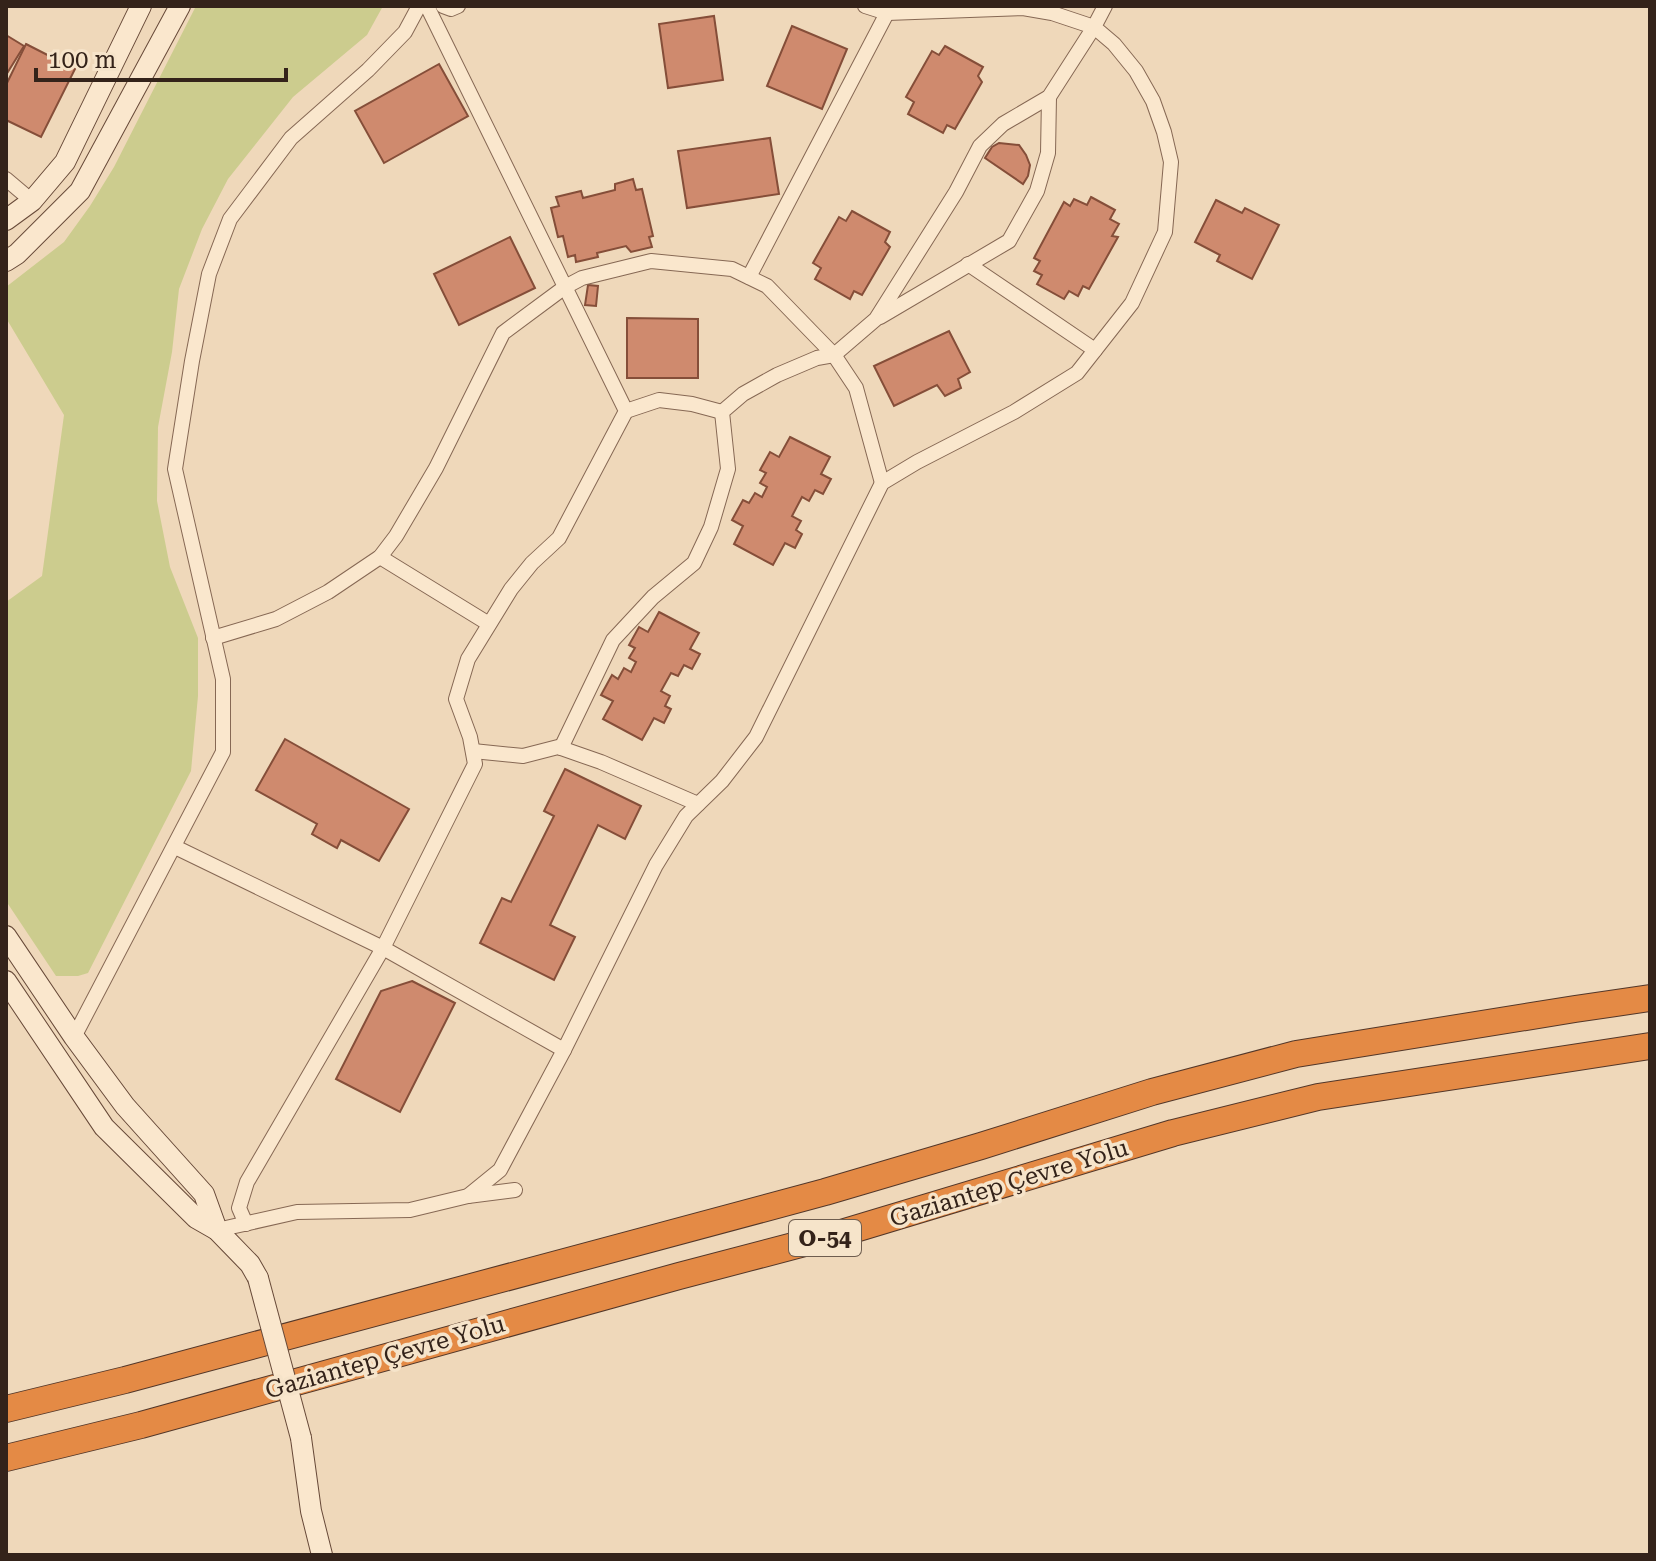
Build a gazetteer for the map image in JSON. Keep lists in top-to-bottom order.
{
  "streets": {
    "highway": ["Gaziantep Çevre Yolu", "O-54"]
  },
  "scale_bar": "100 m"
}
